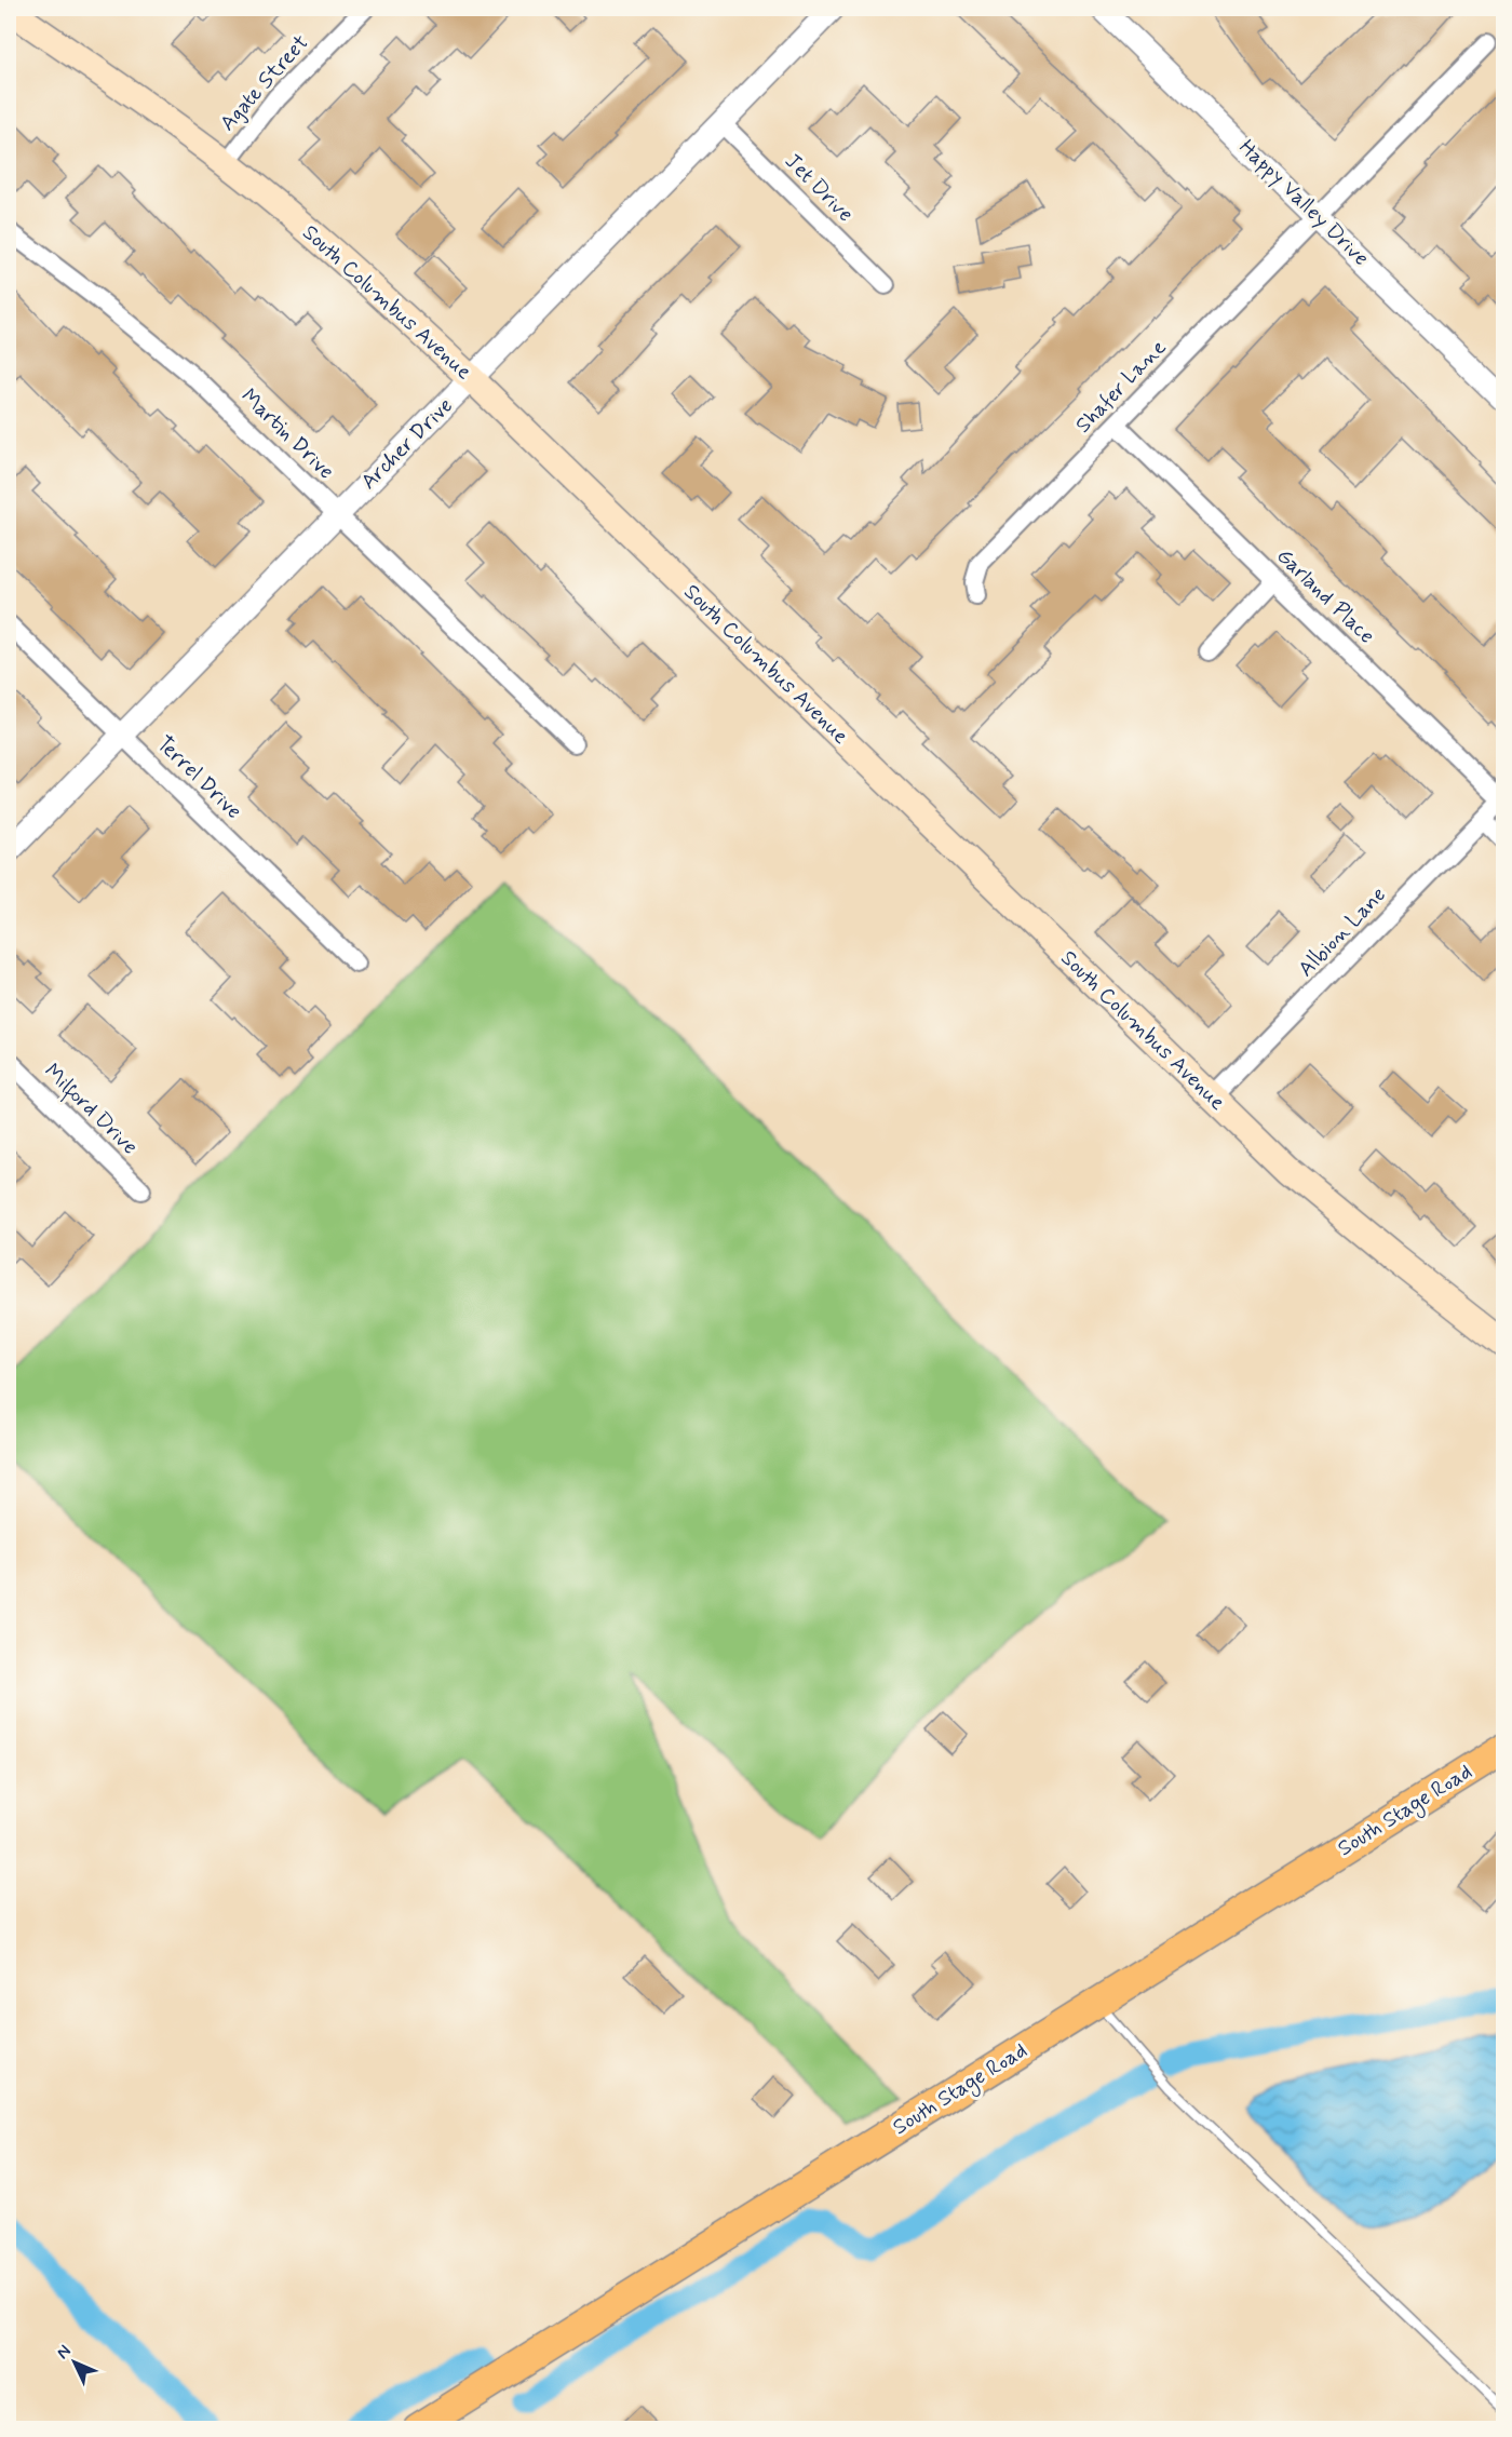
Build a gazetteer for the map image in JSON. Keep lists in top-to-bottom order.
{
  "streets": {
    "main road": ["South Columbus Avenue", "South Stage Road"],
    "street": [
      "Agate Street",
      "Jet Drive",
      "Happy Valley Drive",
      "Shafer Lane",
      "Martin Drive",
      "Archer Drive",
      "Garland Place",
      "Terrel Drive",
      "Albion Lane",
      "Milford Drive"
    ]
  },
  "crossings": [
    ["Agate Street", "South Columbus Avenue"],
    ["Jet Drive", "Archer Drive"],
    ["Happy Valley Drive", "Shafer Lane"],
    ["South Columbus Avenue", "Archer Drive"],
    ["South Columbus Avenue", "Albion Lane"],
    ["Shafer Lane", "Garland Place"],
    ["Martin Drive", "Archer Drive"],
    ["Archer Drive", "Terrel Drive"],
    ["Garland Place", "Albion Lane"]
  ],
  "north": "top left"
}
